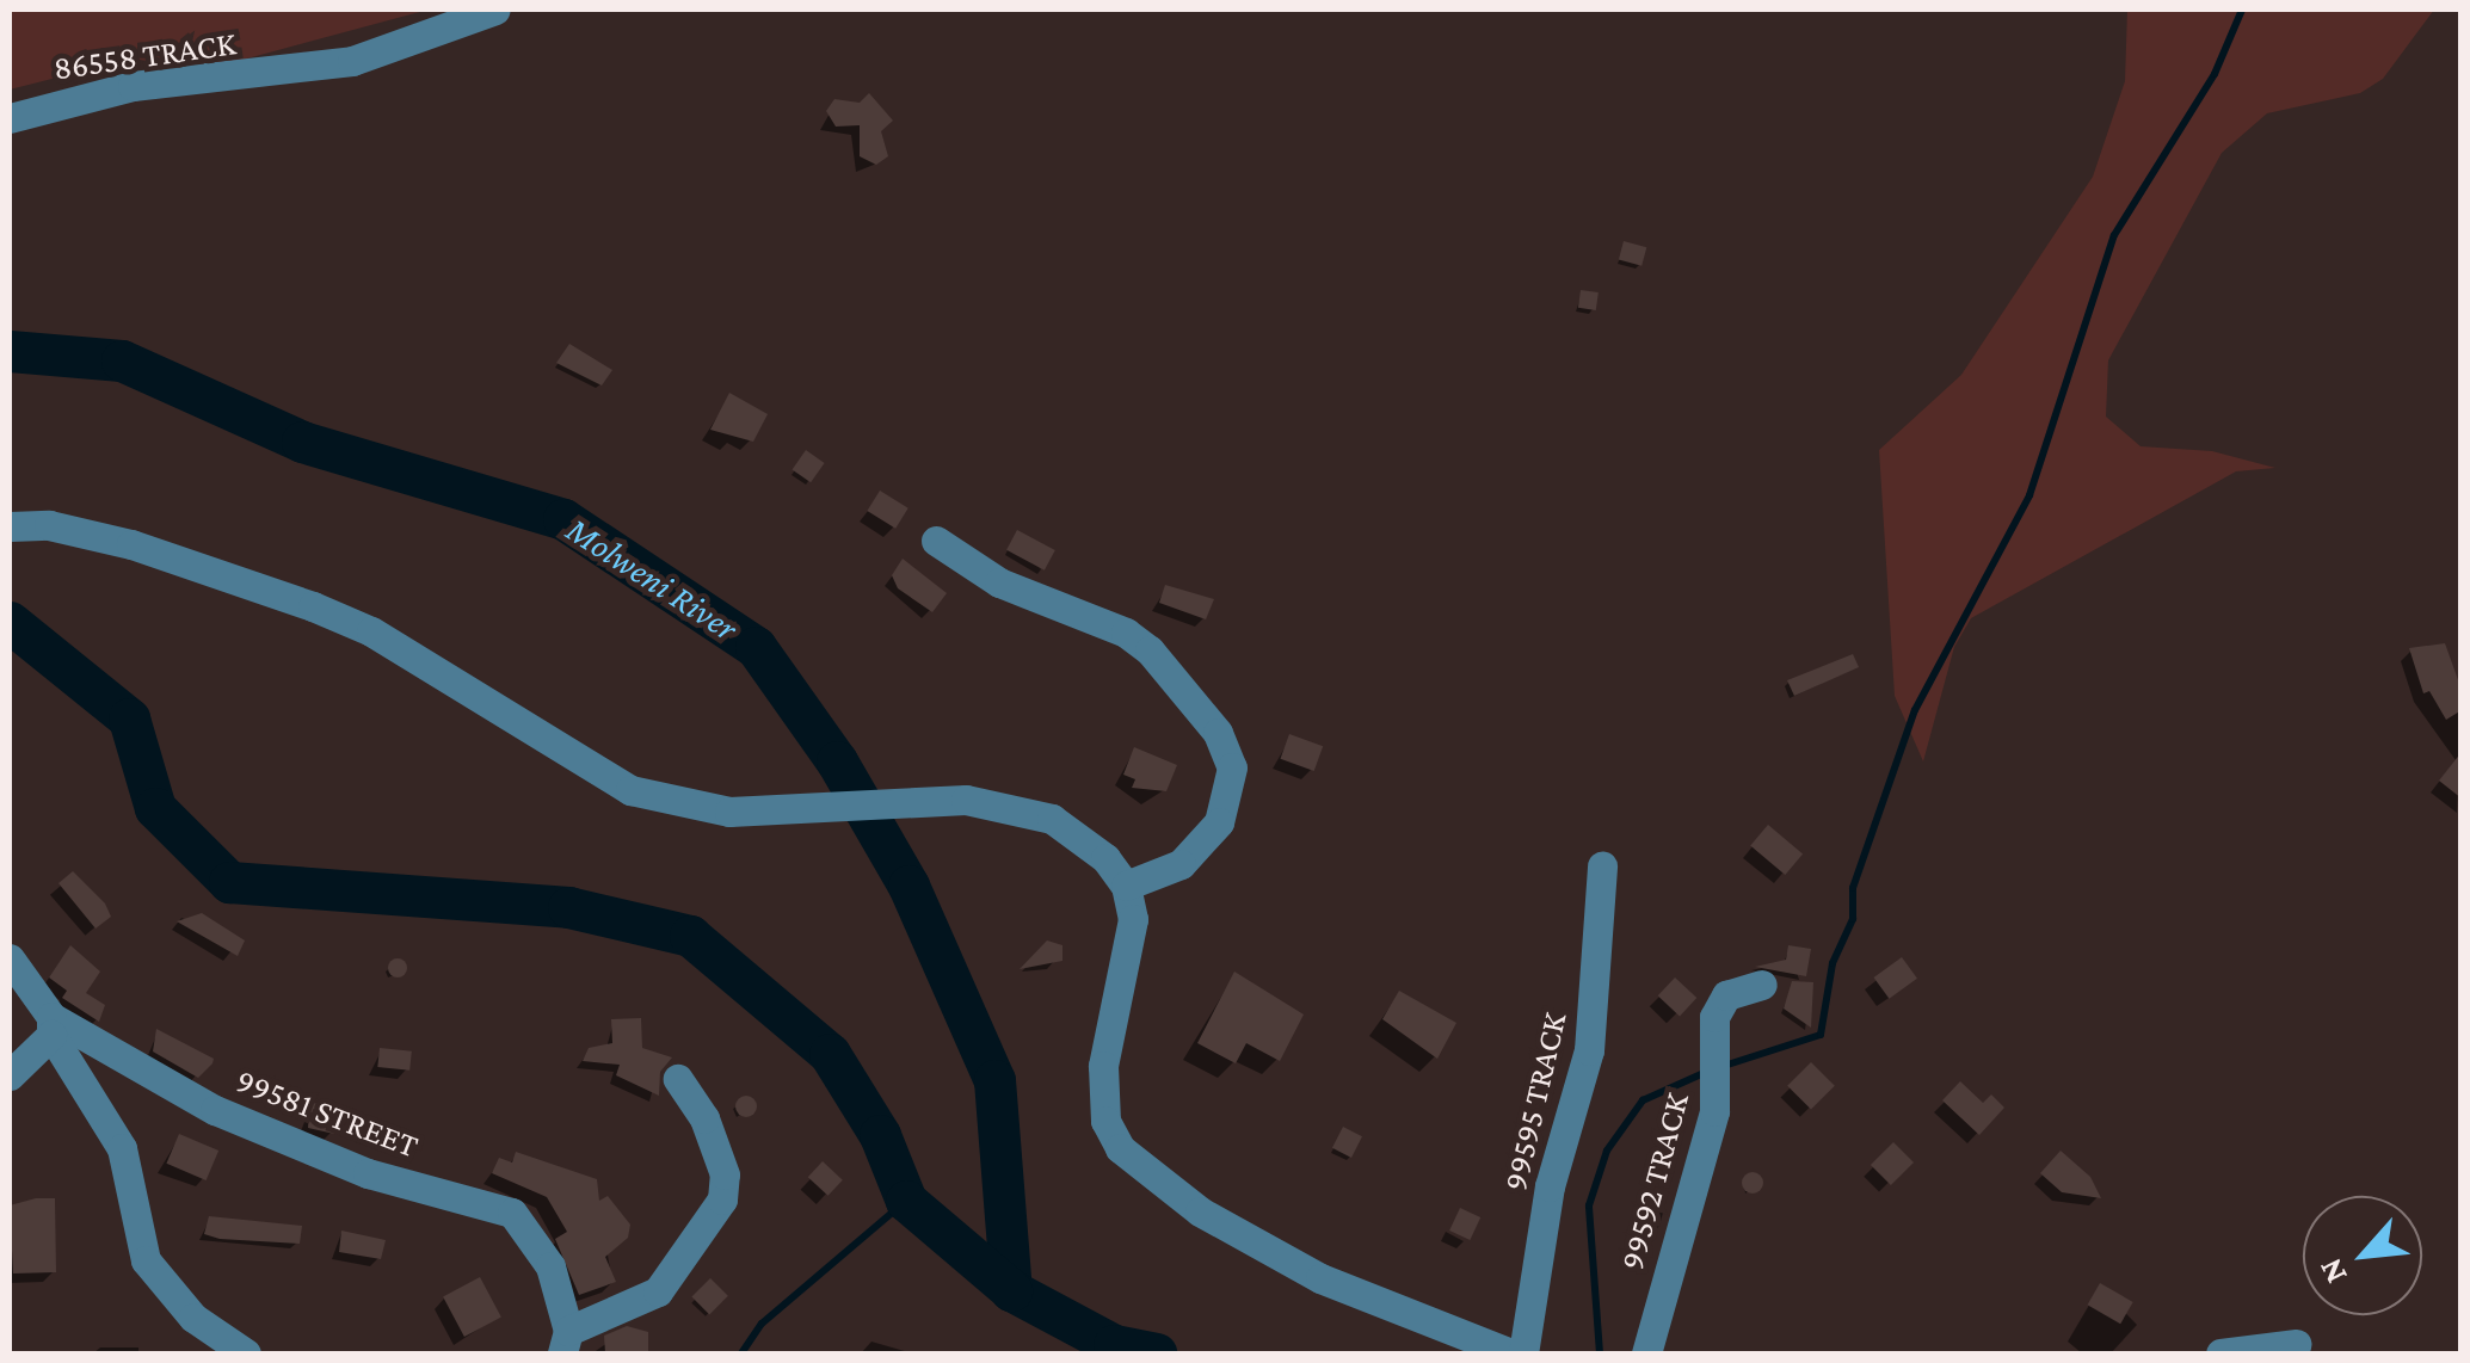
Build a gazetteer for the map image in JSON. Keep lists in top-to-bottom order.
{
  "streets": {
    "street": [
      "86558 TRACK",
      "99595 TRACK",
      "99581 STREET",
      "99592 TRACK"
    ]
  },
  "water": ["Molweni River"],
  "north": "bottom left"
}
